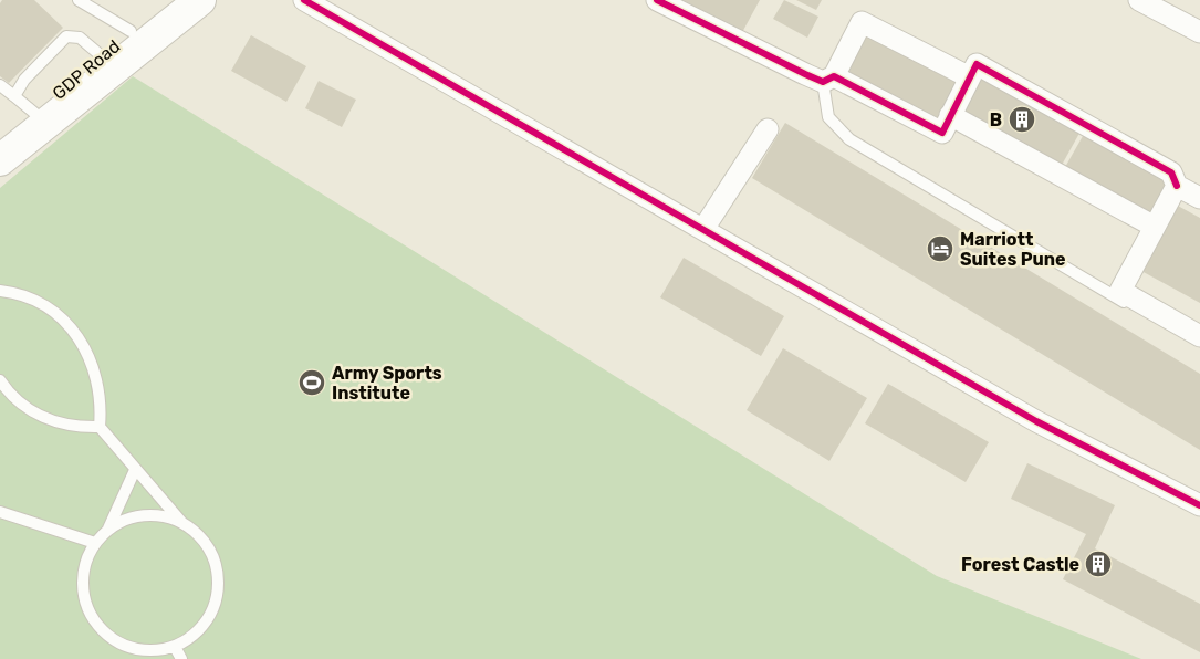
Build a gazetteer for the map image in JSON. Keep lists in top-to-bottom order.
{
  "streets": {
    "main road": ["GDP Road"]
  },
  "places": {
    "building": ["B", "Forest Castle"],
    "hotel": ["Marriott Suites Pune"],
    "sports": ["Army Sports Institute"]
  }
}
